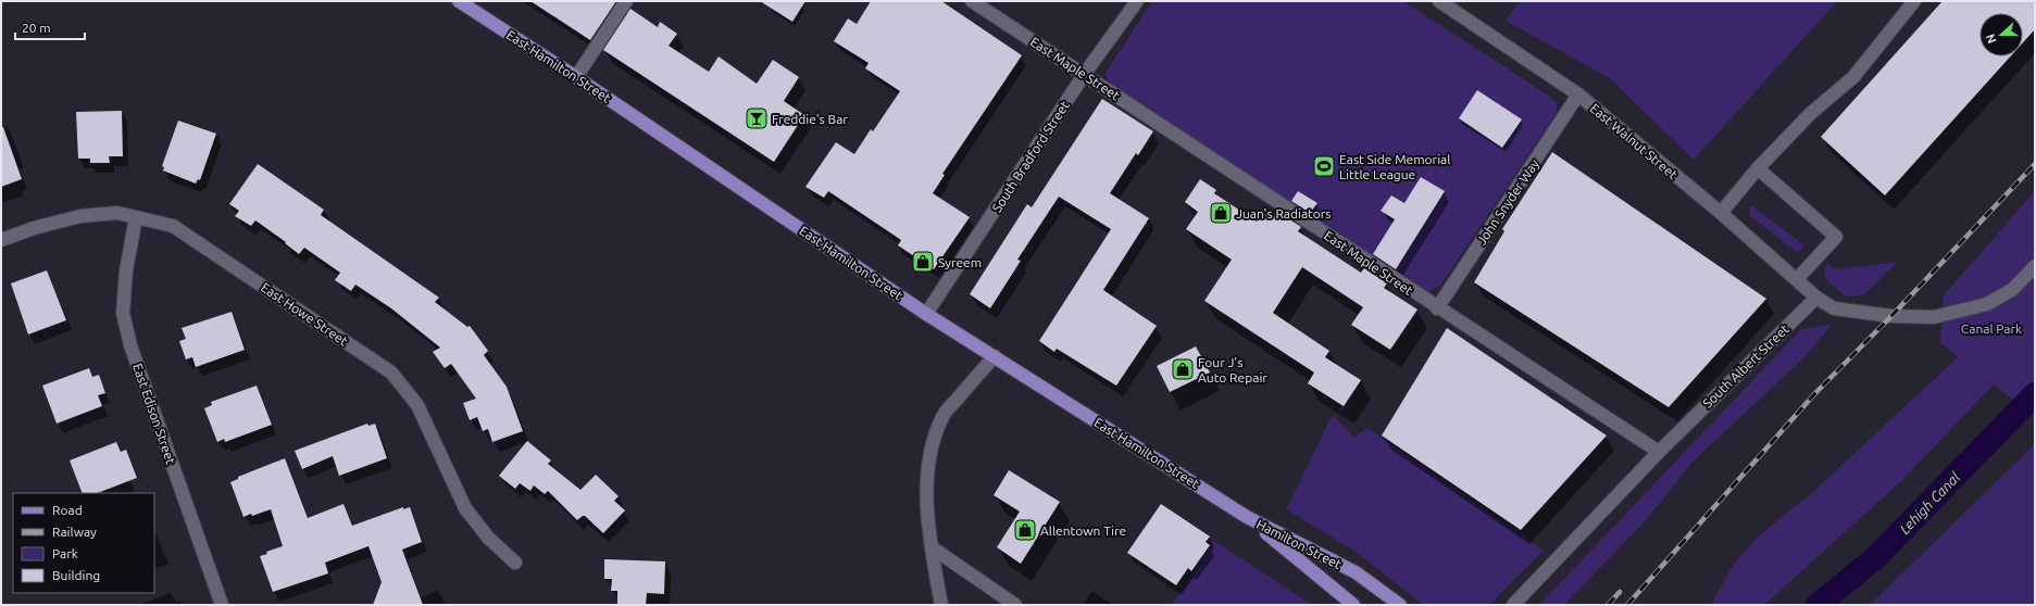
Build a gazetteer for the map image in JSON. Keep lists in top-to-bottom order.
{
  "streets": {
    "main road": ["East Hamilton Street", "Hamilton Street"],
    "street": [
      "East Maple Street",
      "East Walnut Street",
      "South Bradford Street",
      "John Snyder Way",
      "East Howe Street",
      "South Albert Street",
      "East Edison Street"
    ]
  },
  "crossings": [
    ["East Hamilton Street", "South Bradford Street"],
    ["East Hamilton Street", "Hamilton Street"],
    ["East Maple Street", "South Bradford Street"],
    ["East Maple Street", "John Snyder Way"],
    ["East Maple Street", "South Albert Street"],
    ["East Walnut Street", "John Snyder Way"],
    ["East Walnut Street", "South Albert Street"],
    ["East Howe Street", "East Edison Street"]
  ],
  "water": ["Lehigh Canal"],
  "parks": ["Canal Park"],
  "places": {
    "bar": ["Freddie's Bar"],
    "sports": ["East Side Memorial Little League"],
    "shop": [
      "Juan's Radiators",
      "Syreem",
      "Four J's Auto Repair",
      "Allentown Tire"
    ]
  },
  "legend": [
    "Road",
    "Railway",
    "Park",
    "Building"
  ],
  "scale_bar": "20 m",
  "north": "left"
}
